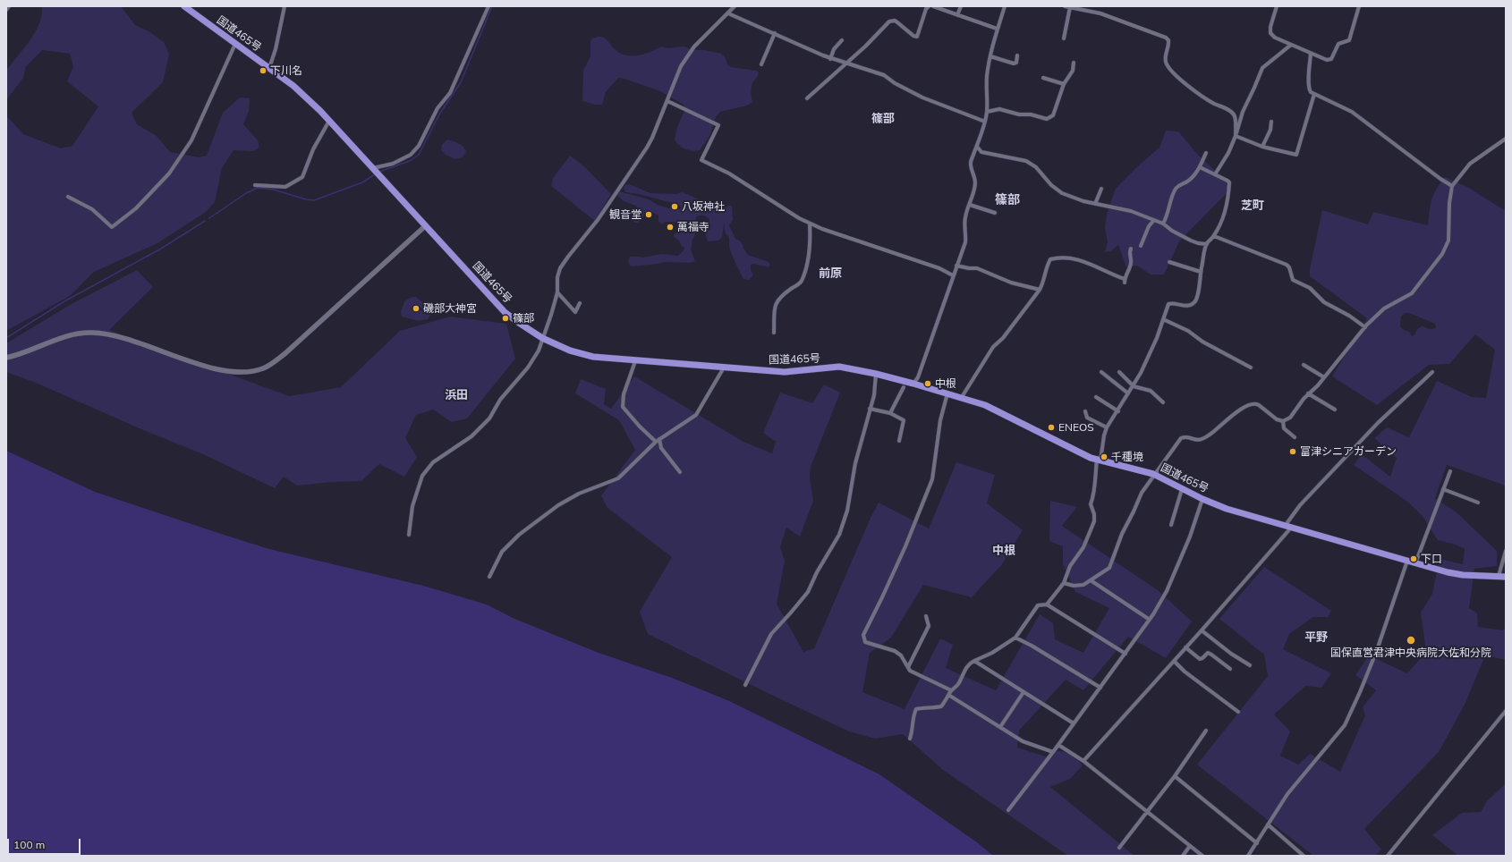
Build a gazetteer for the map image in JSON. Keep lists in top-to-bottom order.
{
  "streets": {
    "highway": ["国道465号"]
  },
  "districts": [
    "篠部",
    "篠部",
    "芝町",
    "前原",
    "浜田",
    "中根",
    "平野"
  ],
  "places": [
    "下川名",
    "八坂神社",
    "観音堂",
    "萬福寺",
    "磯部大神宮",
    "篠部",
    "中根",
    "ENEOS",
    "富津シニアガーデン",
    "千種境",
    "下口",
    "国保直営君津中央病院大佐和分院"
  ],
  "scale_bar": "100 m"
}
